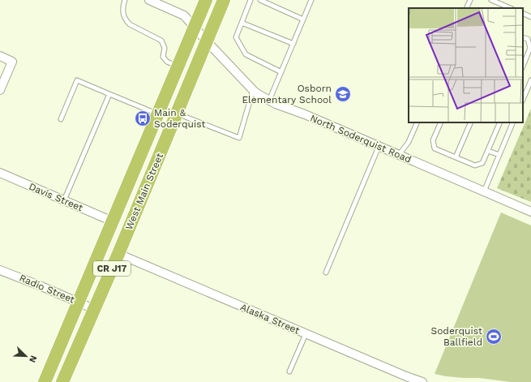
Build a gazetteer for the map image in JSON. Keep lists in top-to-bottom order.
{
  "streets": {
    "main road": ["West Main Street", "CR J17"],
    "street": [
      "North Soderquist Road",
      "Davis Street",
      "Radio Street",
      "Alaska Street"
    ]
  },
  "crossings": [
    ["North Soderquist Road", "West Main Street"],
    ["West Main Street", "Davis Street"],
    ["West Main Street", "Radio Street"],
    ["West Main Street", "Alaska Street"]
  ],
  "places": {
    "school or university": ["Osborn Elementary School"],
    "bus stop": ["Main & Soderquist"],
    "sports": ["Soderquist Ballfield"]
  },
  "north": "bottom right"
}
